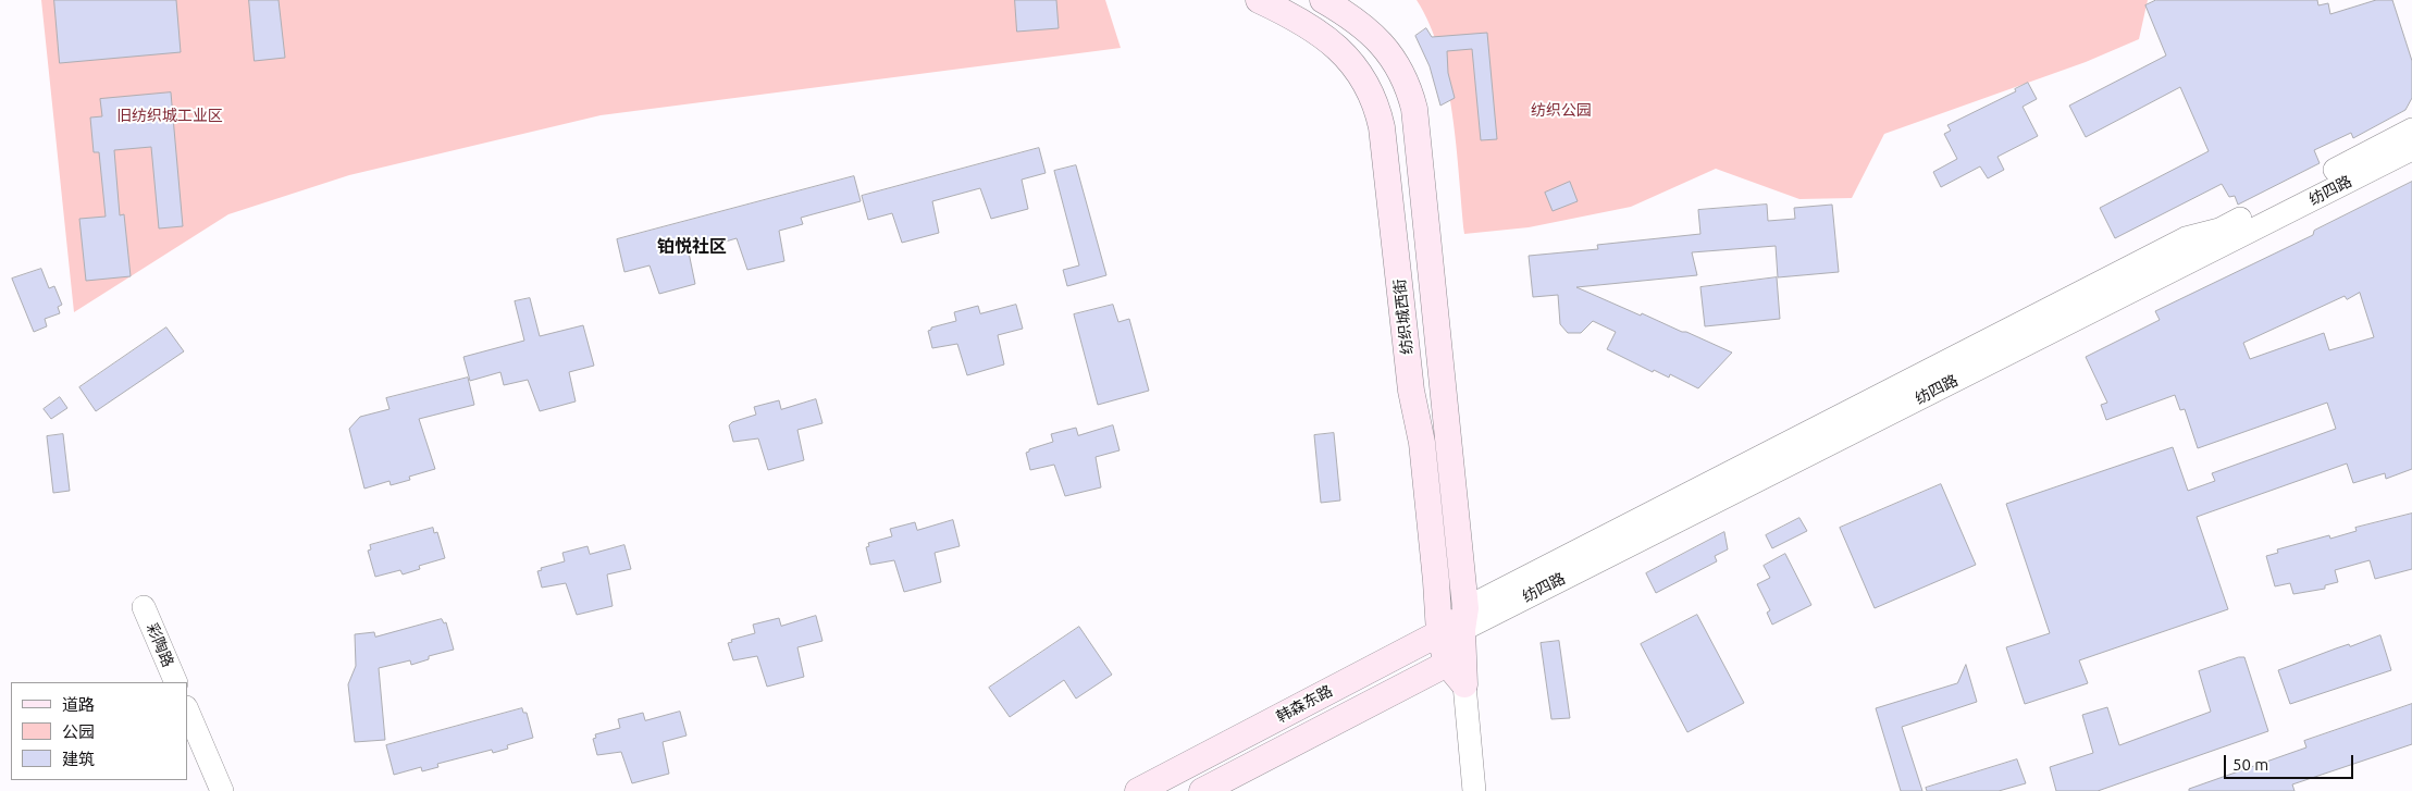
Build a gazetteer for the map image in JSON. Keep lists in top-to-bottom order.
{
  "streets": {
    "main road": ["纺织城西街", "韩森东路"],
    "street": ["纺四路", "彩陶路"]
  },
  "crossings": [
    ["纺四路", "纺织城西街"],
    ["纺四路", "韩森东路"],
    ["纺织城西街", "韩森东路"]
  ],
  "districts": ["铂悦社区"],
  "parks": ["纺织公园", "旧纺织城工业区"],
  "legend": ["道路", "公园", "建筑"],
  "scale_bar": "50 m"
}
